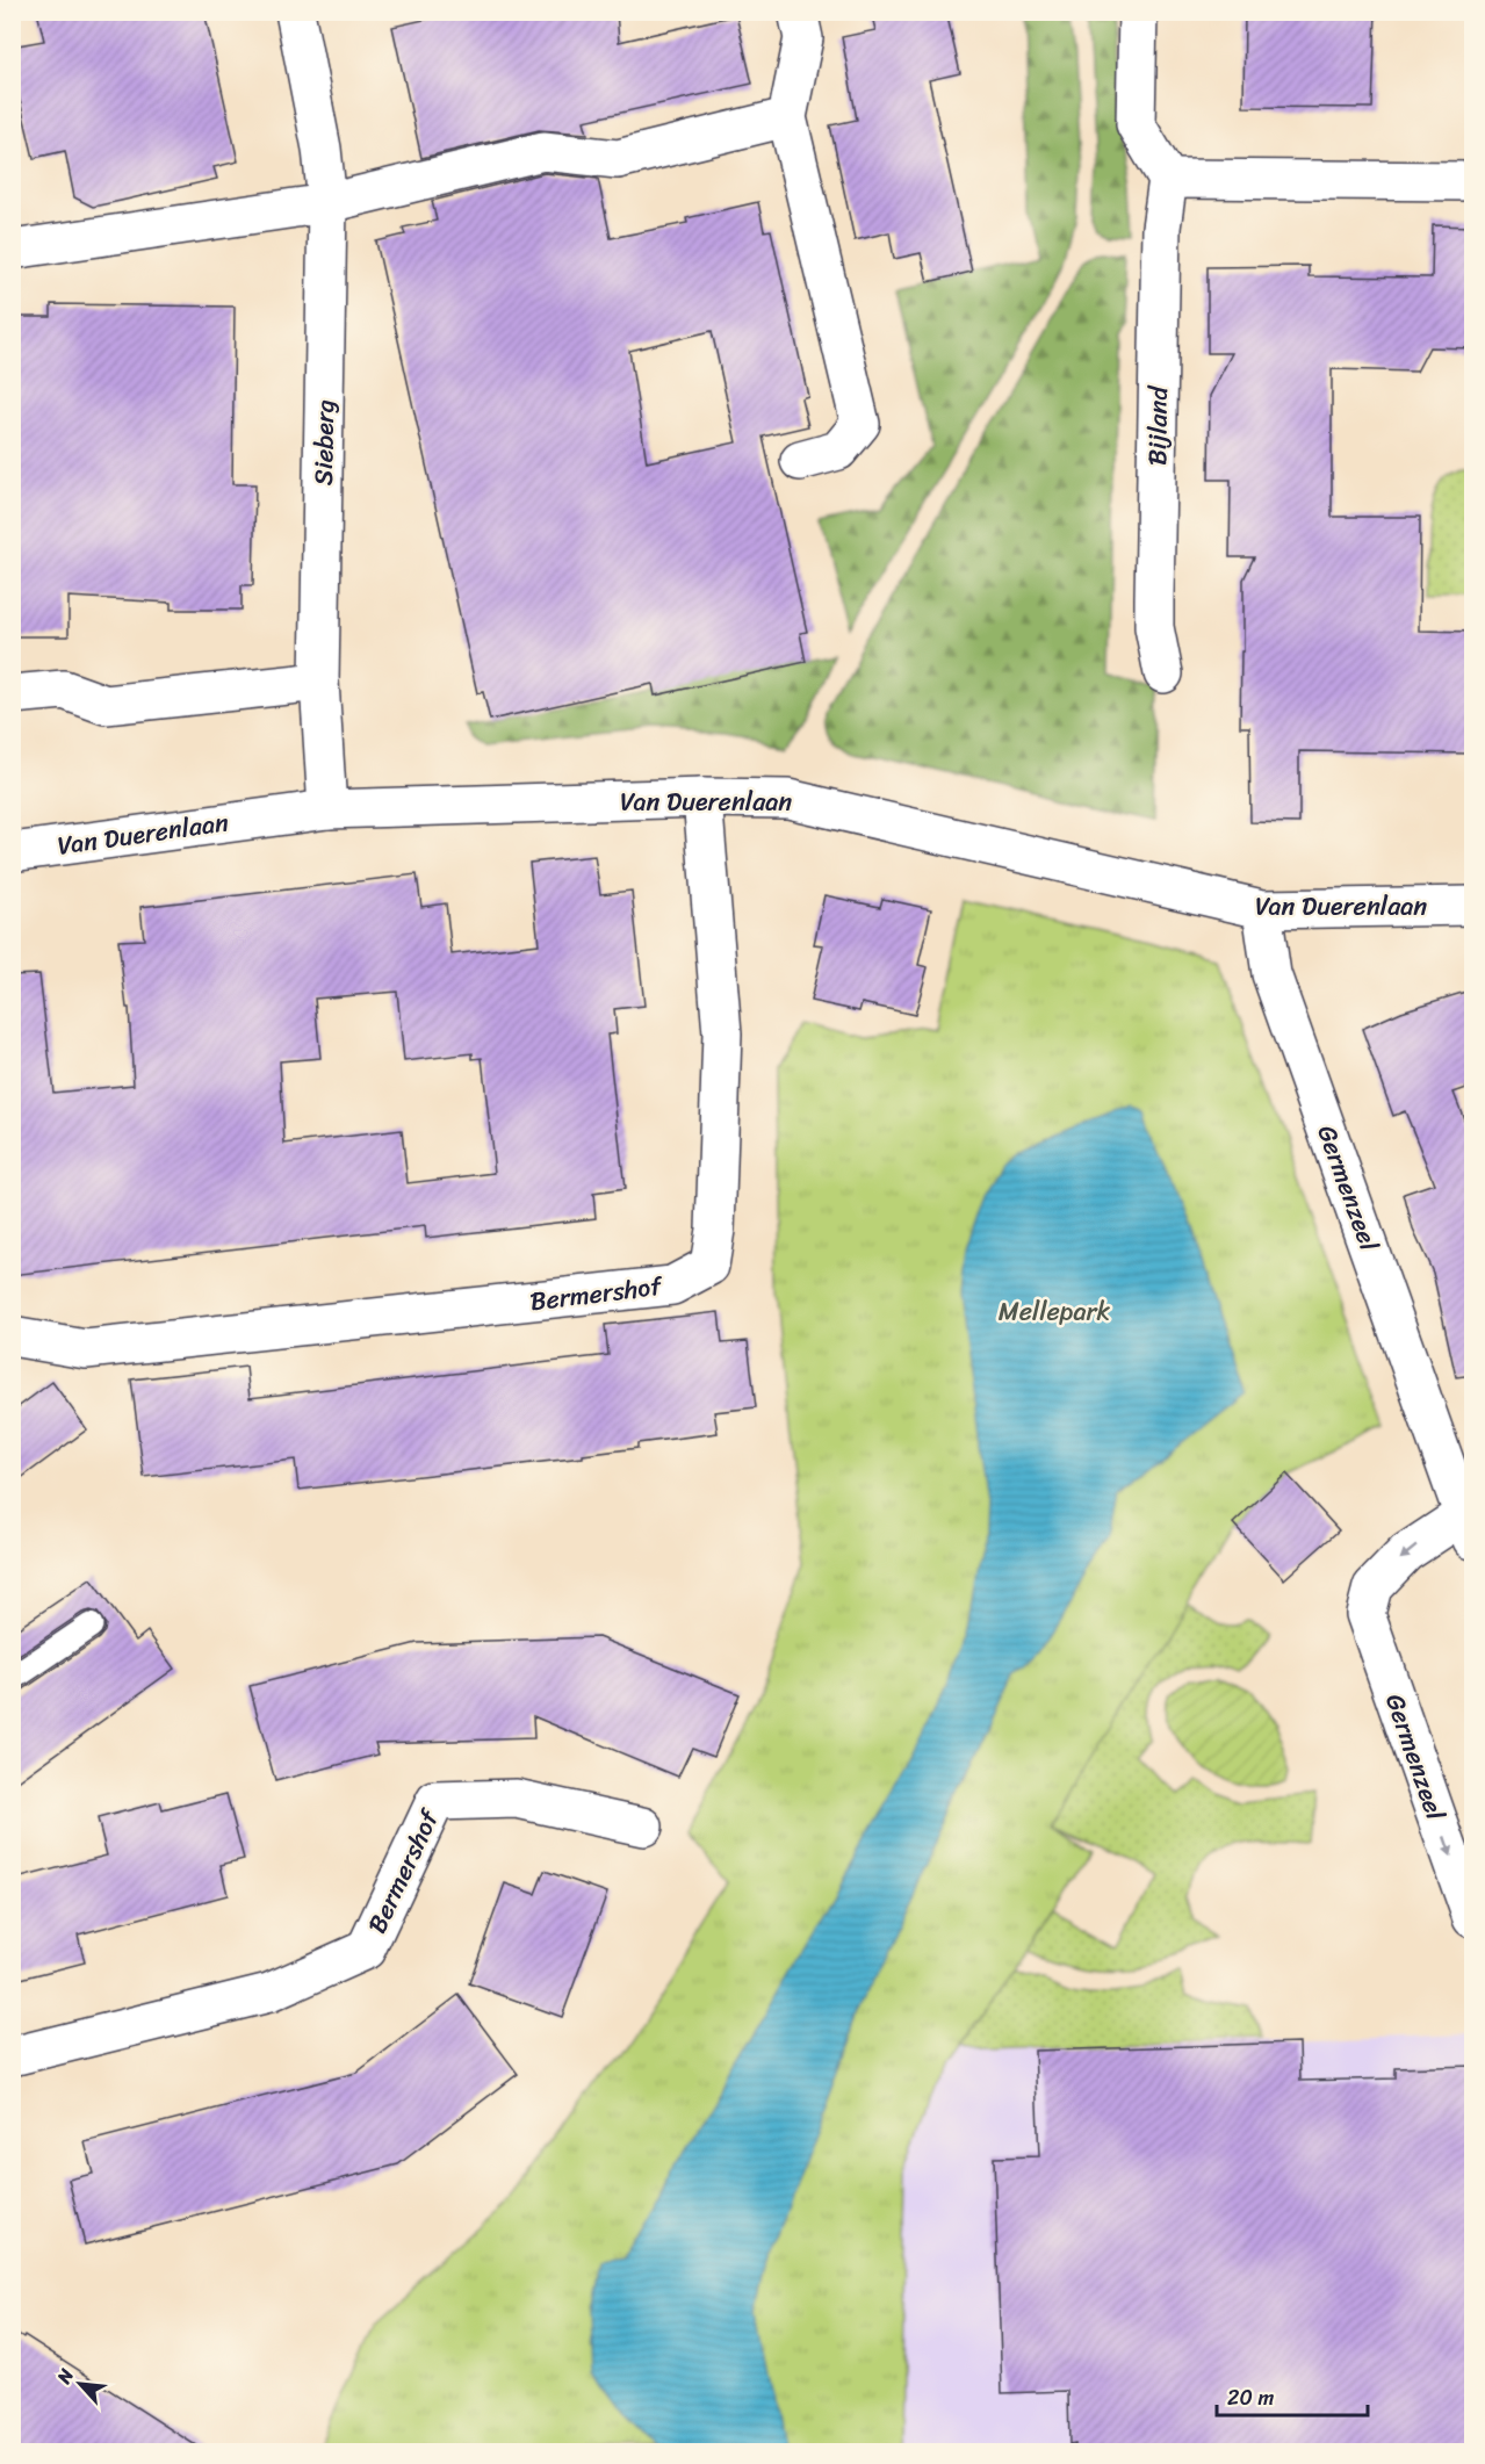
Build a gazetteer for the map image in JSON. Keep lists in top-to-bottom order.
{
  "streets": {
    "street": [
      "Bijland",
      "Sieberg",
      "Van Duerenlaan",
      "Germenzeel",
      "Bermershof"
    ]
  },
  "crossings": [
    ["Sieberg", "Van Duerenlaan"],
    ["Van Duerenlaan", "Germenzeel"],
    ["Van Duerenlaan", "Bermershof"]
  ],
  "parks": ["Mellepark"],
  "scale_bar": "20 m",
  "north": "top left"
}
